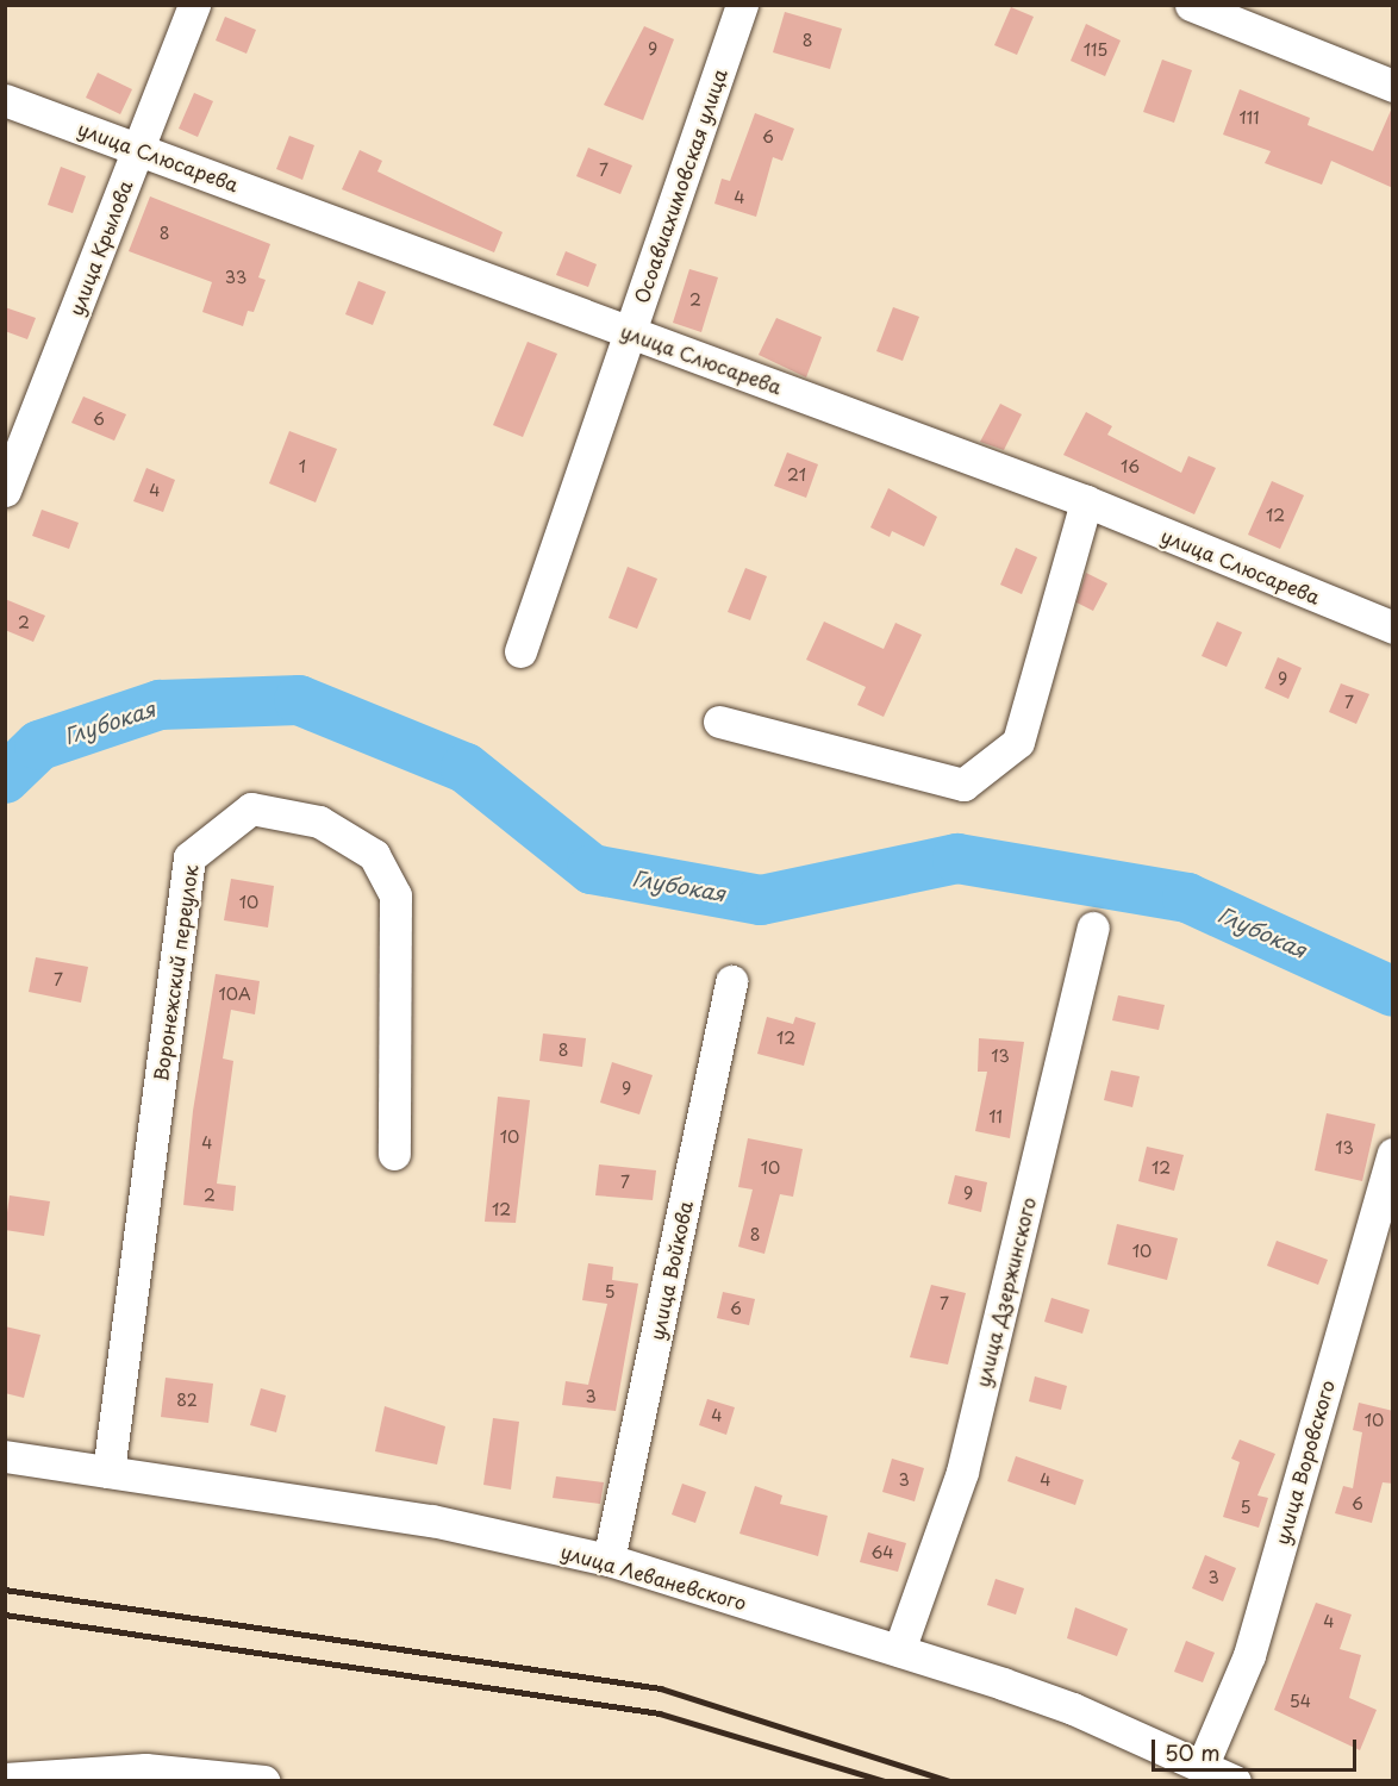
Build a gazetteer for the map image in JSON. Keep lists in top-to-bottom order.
{
  "streets": {
    "street": [
      "улица Слюсарева",
      "Осоавиахимовская улица",
      "улица Крылова",
      "Воронежский переулок",
      "улица Войкова",
      "улица Дзержинского",
      "улица Воровского",
      "улица Леваневского"
    ]
  },
  "crossings": [
    ["улица Слюсарева", "Осоавиахимовская улица"],
    ["улица Слюсарева", "улица Крылова"],
    ["Воронежский переулок", "улица Леваневского"],
    ["улица Войкова", "улица Леваневского"],
    ["улица Дзержинского", "улица Леваневского"],
    ["улица Воровского", "улица Леваневского"]
  ],
  "water": ["Глубокая"],
  "house_numbers": [
    "8",
    "9",
    "115",
    "111",
    "6",
    "7",
    "4",
    "8",
    "33",
    "2",
    "6",
    "1",
    "16",
    "21",
    "4",
    "12",
    "2",
    "9",
    "7",
    "10",
    "7",
    "10А",
    "12",
    "8",
    "13",
    "9",
    "11",
    "10",
    "4",
    "13",
    "10",
    "12",
    "7",
    "9",
    "2",
    "12",
    "8",
    "10",
    "5",
    "7",
    "6",
    "3",
    "82",
    "4",
    "10",
    "3",
    "4",
    "6",
    "5",
    "64",
    "3",
    "4",
    "54"
  ],
  "scale_bar": "50 m"
}
